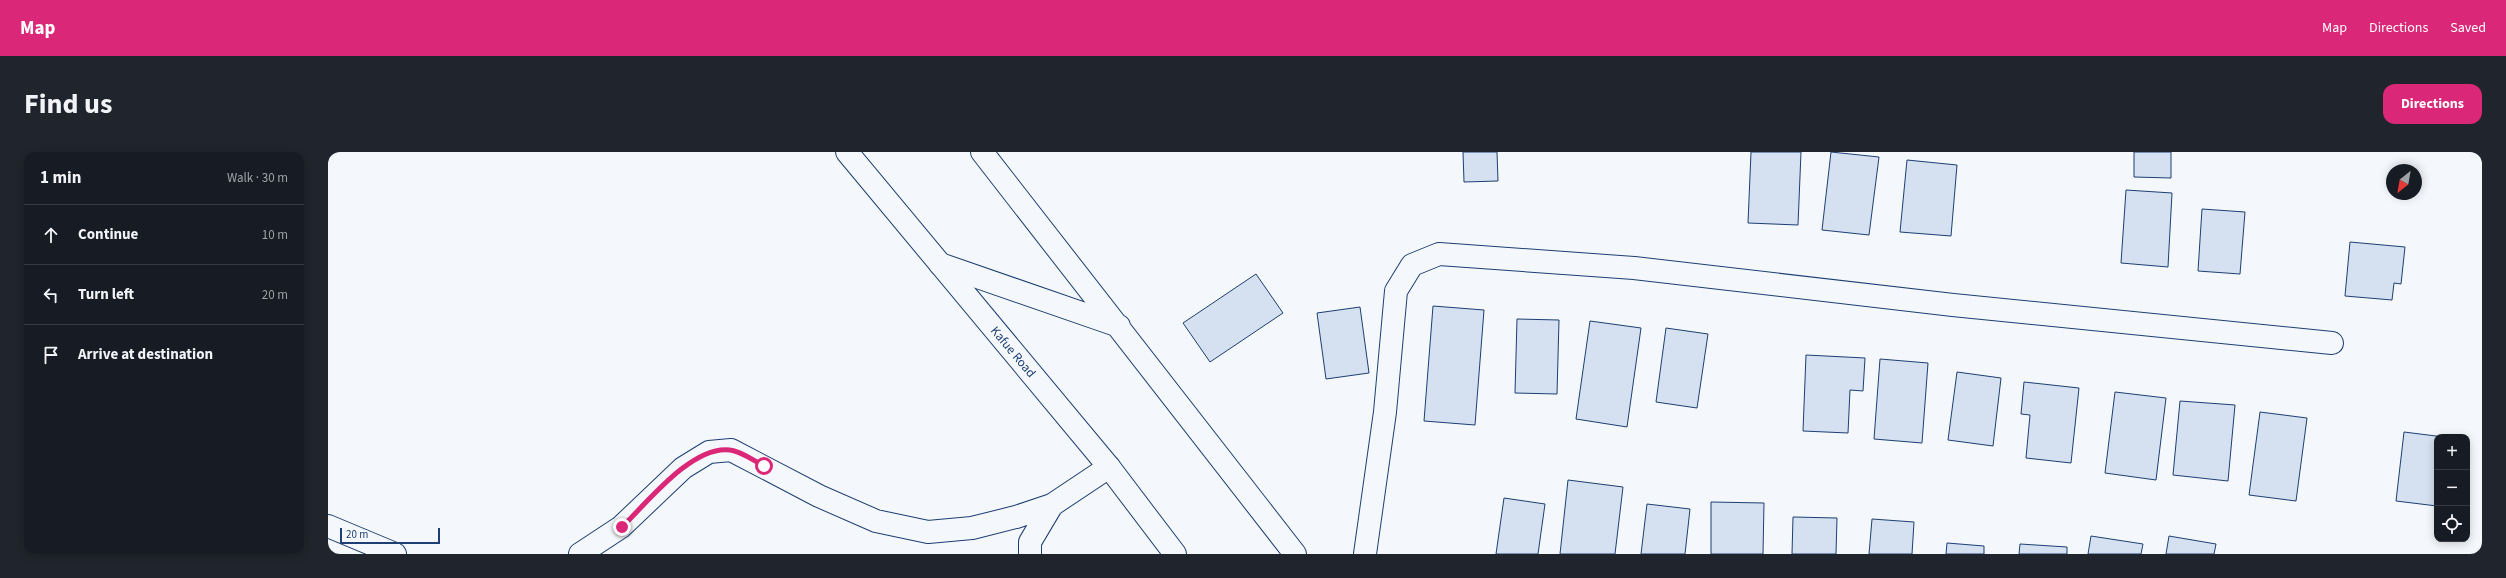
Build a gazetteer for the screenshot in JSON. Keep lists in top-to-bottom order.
{
  "streets": {
    "main road": ["Kafue Road"]
  },
  "scale_bar": "20 m",
  "north": "bottom left",
  "page": {
    "header": "Map",
    "nav": ["Map", "Directions", "Saved"],
    "title": "Find us",
    "buttons": "Directions",
    "heading": ["1 min", "Walk · 30 m"],
    "list": [
      ["Continue", "10 m"],
      ["Turn left", "20 m"],
      "Arrive at destination"
    ],
    "map_buttons": ["+", "−"],
    "scale": "20 m"
  }
}
